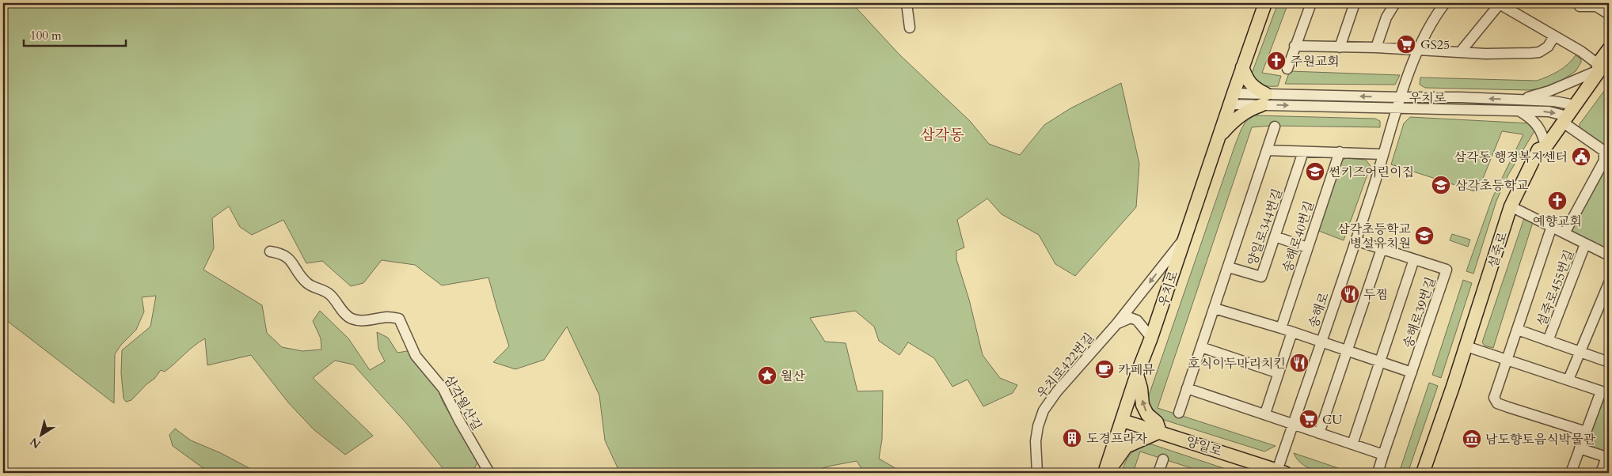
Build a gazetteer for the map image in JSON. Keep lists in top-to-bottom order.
{
  "streets": {
    "main road": ["우치로", "설죽로", "양일로"],
    "street": [
      "양일로344번길",
      "송해로40번길",
      "설죽로455번길",
      "송해로",
      "송해로39번길",
      "우치로422번길",
      "삼각월산길"
    ]
  },
  "crossings": [
    ["우치로", "설죽로"],
    ["우치로", "설죽로455번길"],
    ["우치로", "송해로"],
    ["우치로", "우치로422번길"],
    ["우치로", "양일로"],
    ["설죽로", "설죽로455번길"],
    ["송해로", "송해로39번길"],
    ["송해로", "양일로"]
  ],
  "one_way": ["우치로422번길"],
  "districts": ["삼각동"],
  "places": {
    "supermarket": ["GS25", "CU"],
    "church": ["주원교회", "예향교회"],
    "public building": ["삼각동 행정복지센터"],
    "school or university": ["썬키즈어린이집", "삼각초등학교", "삼각초등학교 병설유치원"],
    "restaurant": ["두찜", "호식이두마리치킨"],
    "cafe": ["카페뮤"],
    "place": ["월산"],
    "building": ["도경프라자"],
    "museum": ["남도향토음식박물관"]
  },
  "scale_bar": "100 m",
  "north": "bottom left"
}
